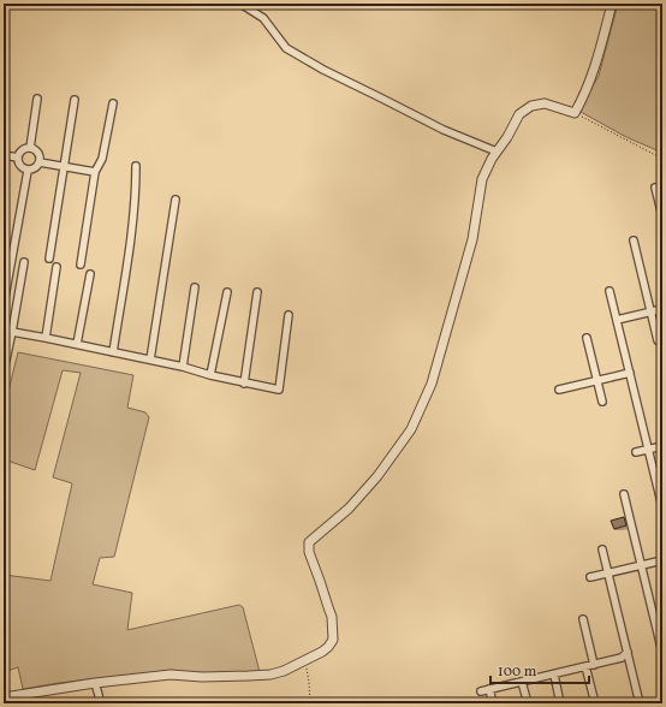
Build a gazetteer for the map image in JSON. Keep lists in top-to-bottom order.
{
  "scale_bar": "100 m"
}
